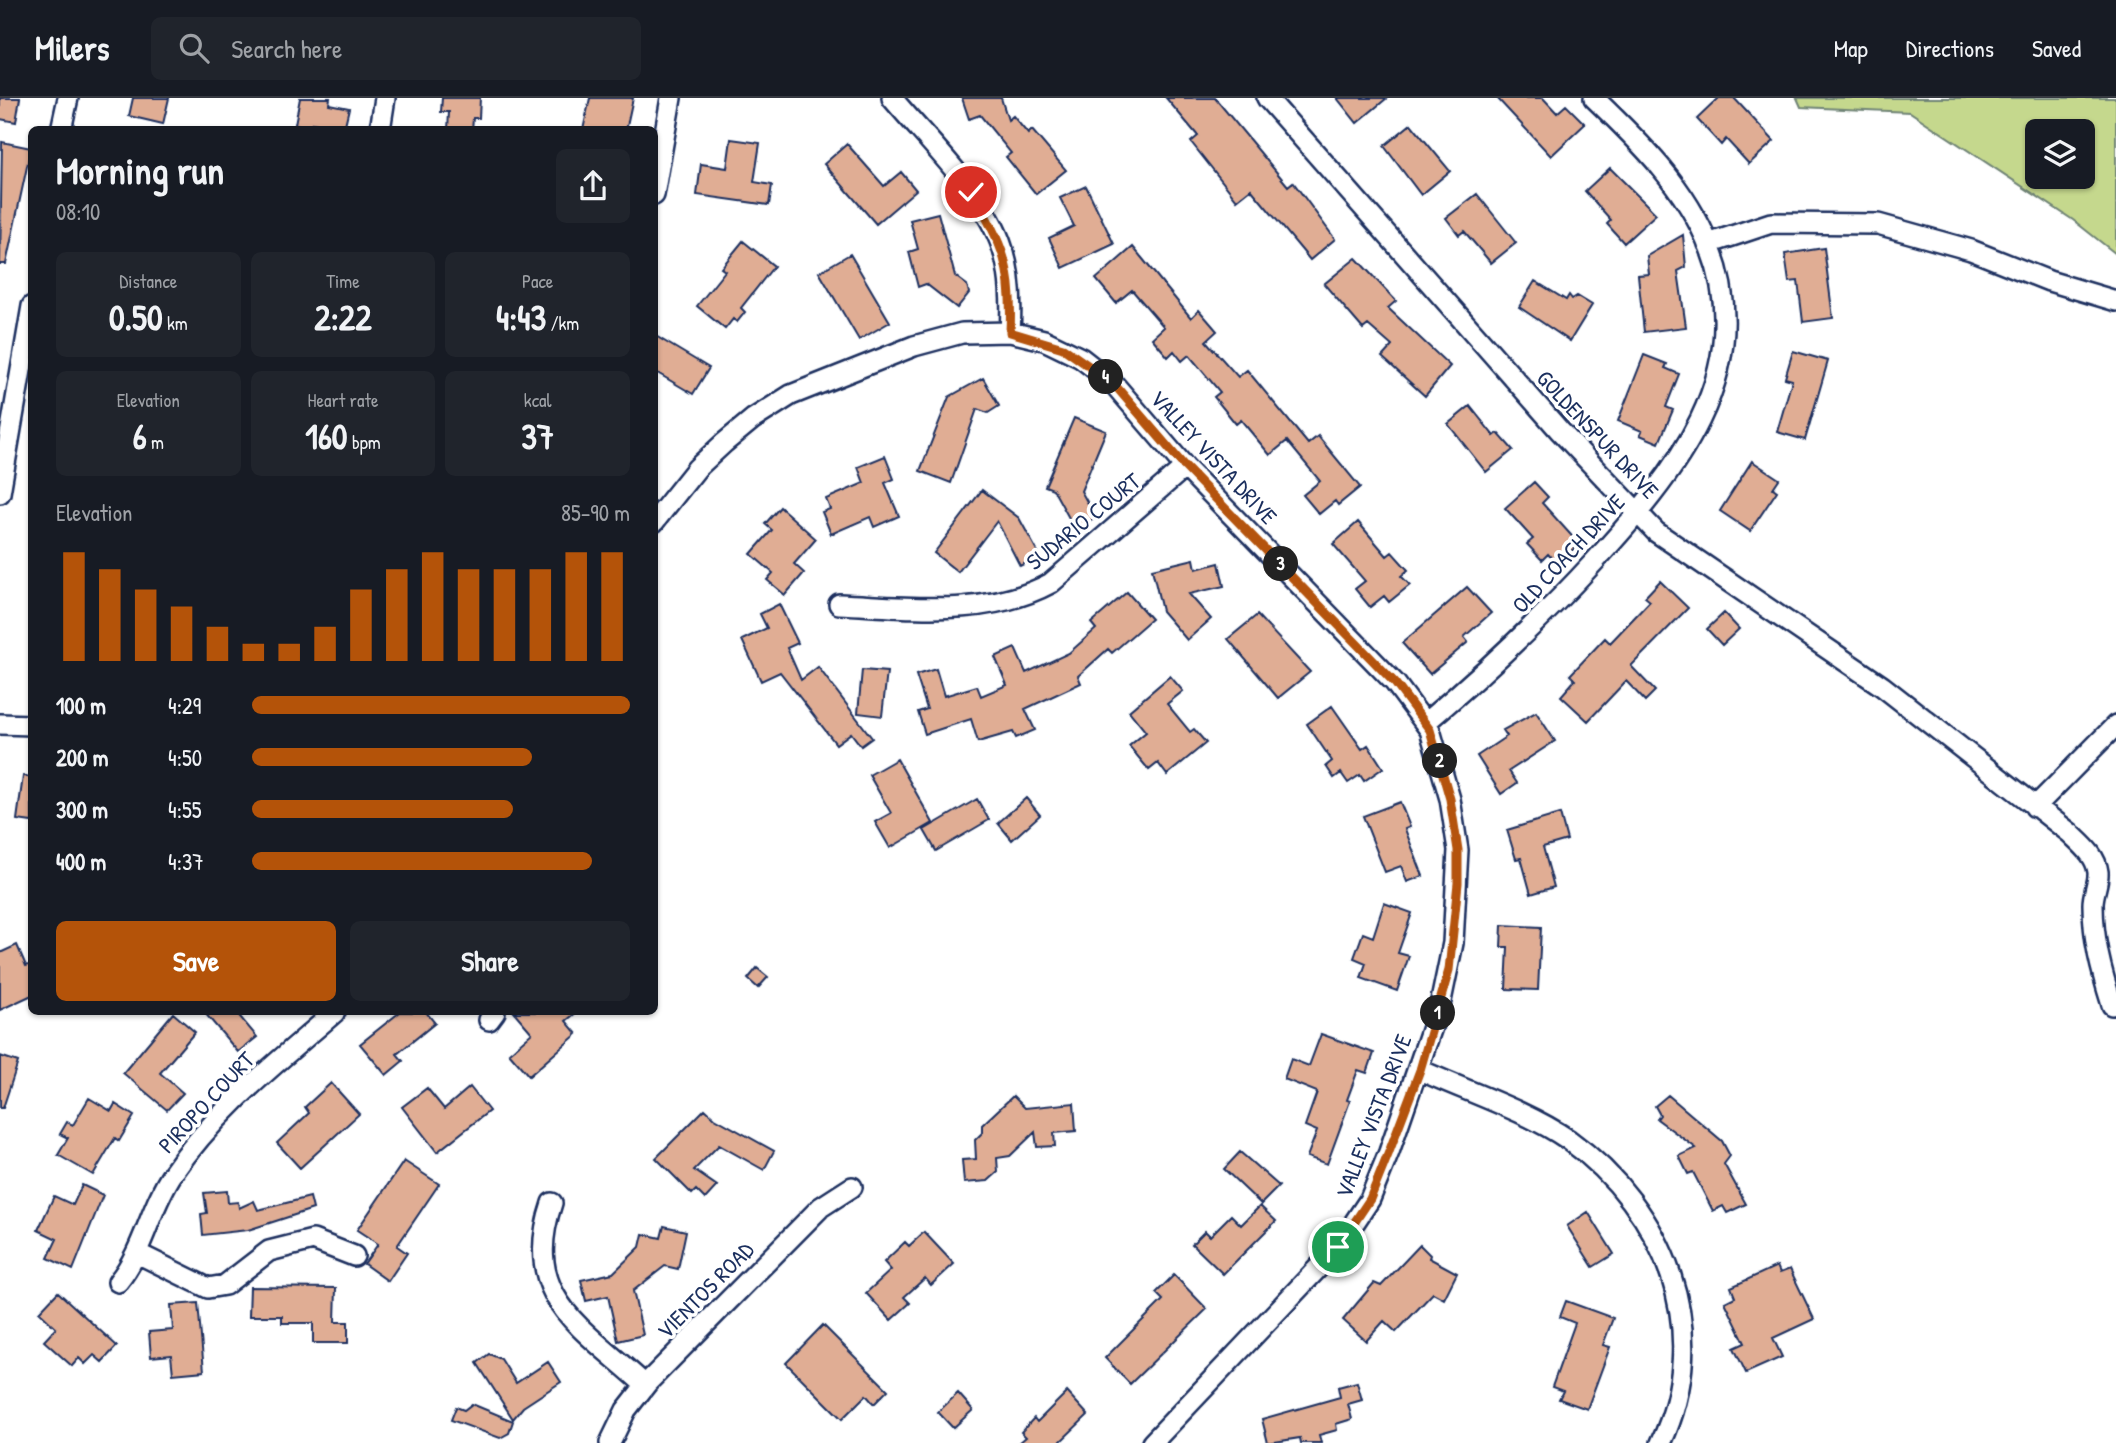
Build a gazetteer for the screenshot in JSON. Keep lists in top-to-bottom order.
{
  "streets": {
    "street": [
      "GOLDENSPUR DRIVE",
      "VALLEY VISTA DRIVE",
      "SUDARIO COURT",
      "OLD COACH DRIVE",
      "PIROPO COURT",
      "VIENTOS ROAD"
    ]
  },
  "crossings": [
    ["GOLDENSPUR DRIVE", "OLD COACH DRIVE"],
    ["VALLEY VISTA DRIVE", "SUDARIO COURT"],
    ["VALLEY VISTA DRIVE", "OLD COACH DRIVE"]
  ],
  "page": {
    "header": "Milers",
    "search": "Search here",
    "nav": ["Map", "Directions", "Saved"],
    "heading": ["Morning run", "08:10"],
    "stats": [
      ["Distance", "0.50 km"],
      ["Time", "2:22"],
      ["Pace", "4:43 /km"],
      ["Elevation", "6 m"],
      ["Heart rate", "160 bpm"],
      ["kcal", "37"]
    ],
    "pins": [
      "4",
      "3",
      "2",
      "1"
    ],
    "chart": ["Elevation", "85–90 m"],
    "list": [
      {
        "name": "100 m",
        "note": "4:29"
      },
      {
        "name": "200 m",
        "note": "4:50"
      },
      {
        "name": "300 m",
        "note": "4:55"
      },
      {
        "name": "400 m",
        "note": "4:37"
      }
    ],
    "buttons": ["Save", "Share"]
  }
}
